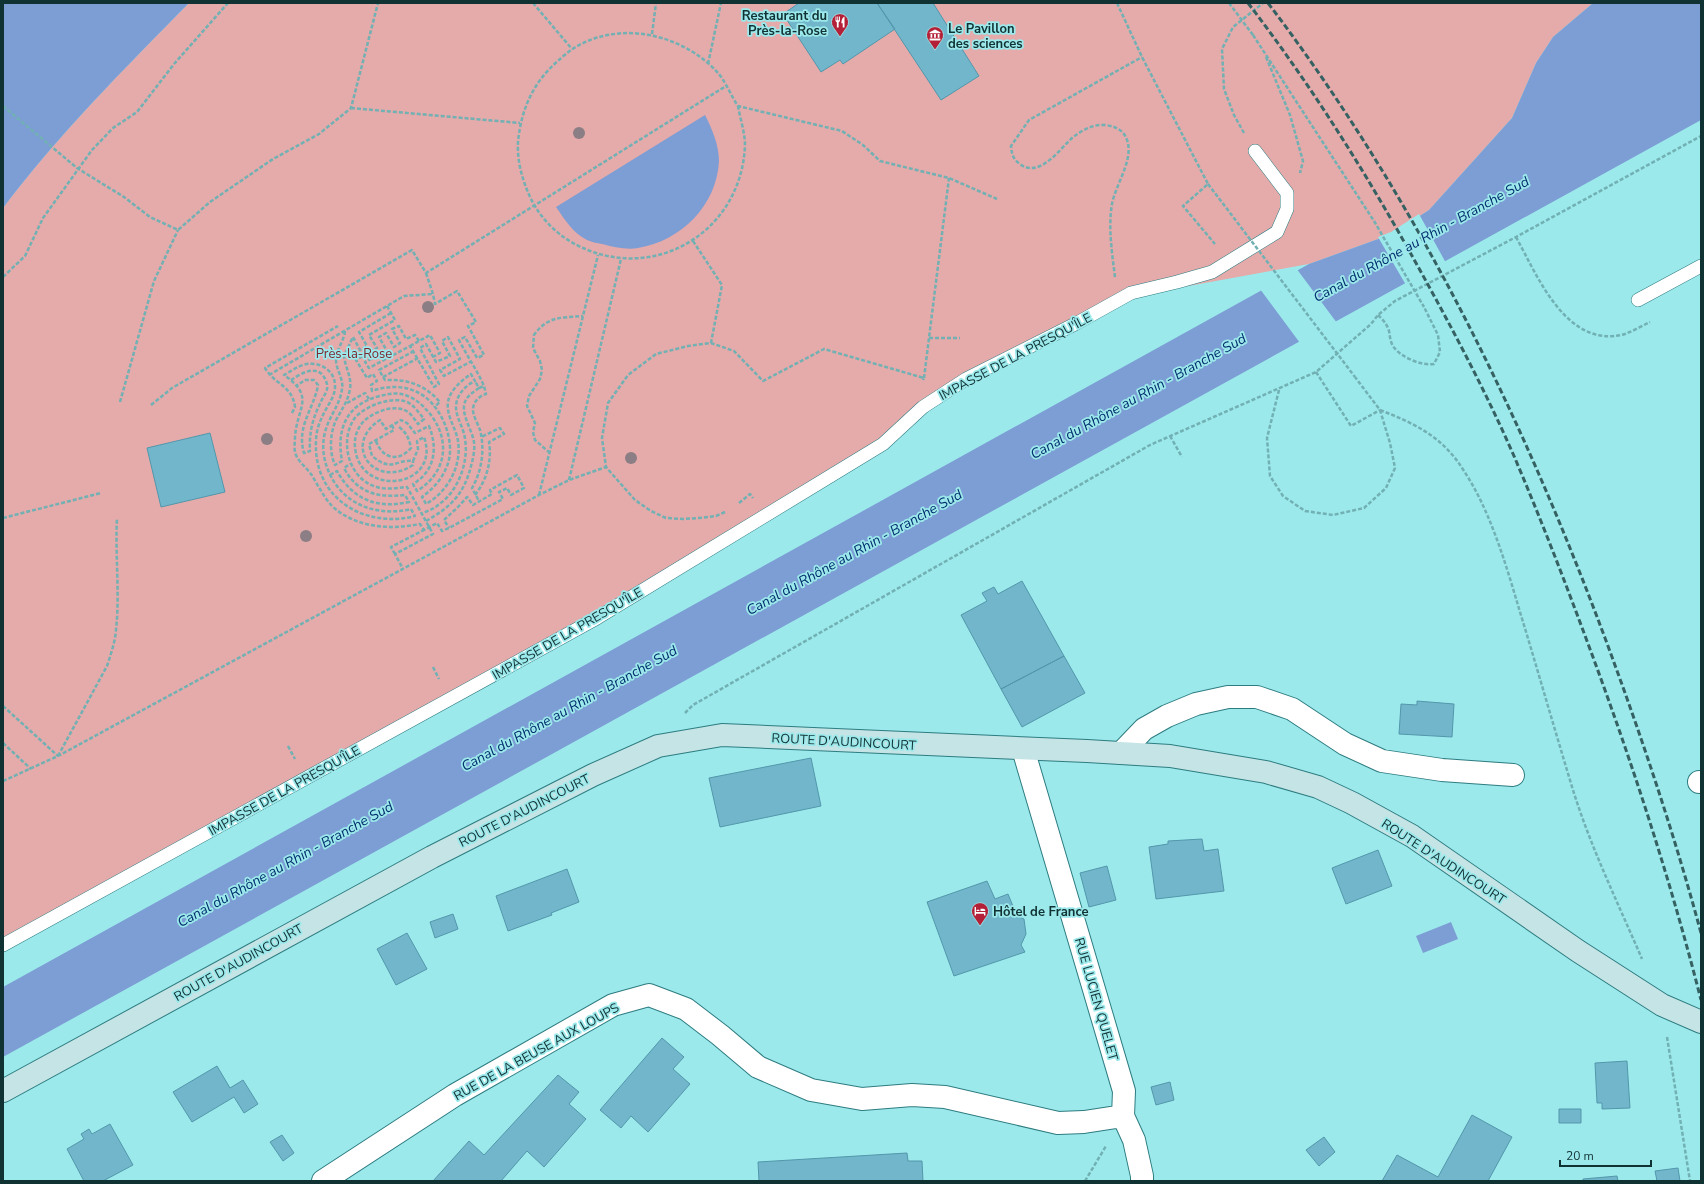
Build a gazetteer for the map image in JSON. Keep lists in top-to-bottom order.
{
  "streets": {
    "main road": ["ROUTE D'AUDINCOURT"],
    "street": ["RUE LUCIEN QUELET", "RUE DE LA BEUSE AUX LOUPS"],
    "lane": ["IMPASSE DE LA PRESQU'ÎLE"]
  },
  "crossings": [
    ["ROUTE D'AUDINCOURT", "RUE LUCIEN QUELET"],
    ["RUE LUCIEN QUELET", "RUE DE LA BEUSE AUX LOUPS"]
  ],
  "water": ["Canal du Rhône au Rhin - Branche Sud"],
  "parks": ["Près-la-Rose"],
  "places": {
    "restaurant": ["Restaurant du Près-la-Rose"],
    "museum": ["Le Pavillon des sciences"],
    "hotel": ["Hôtel de France"]
  },
  "scale_bar": "20 m"
}
